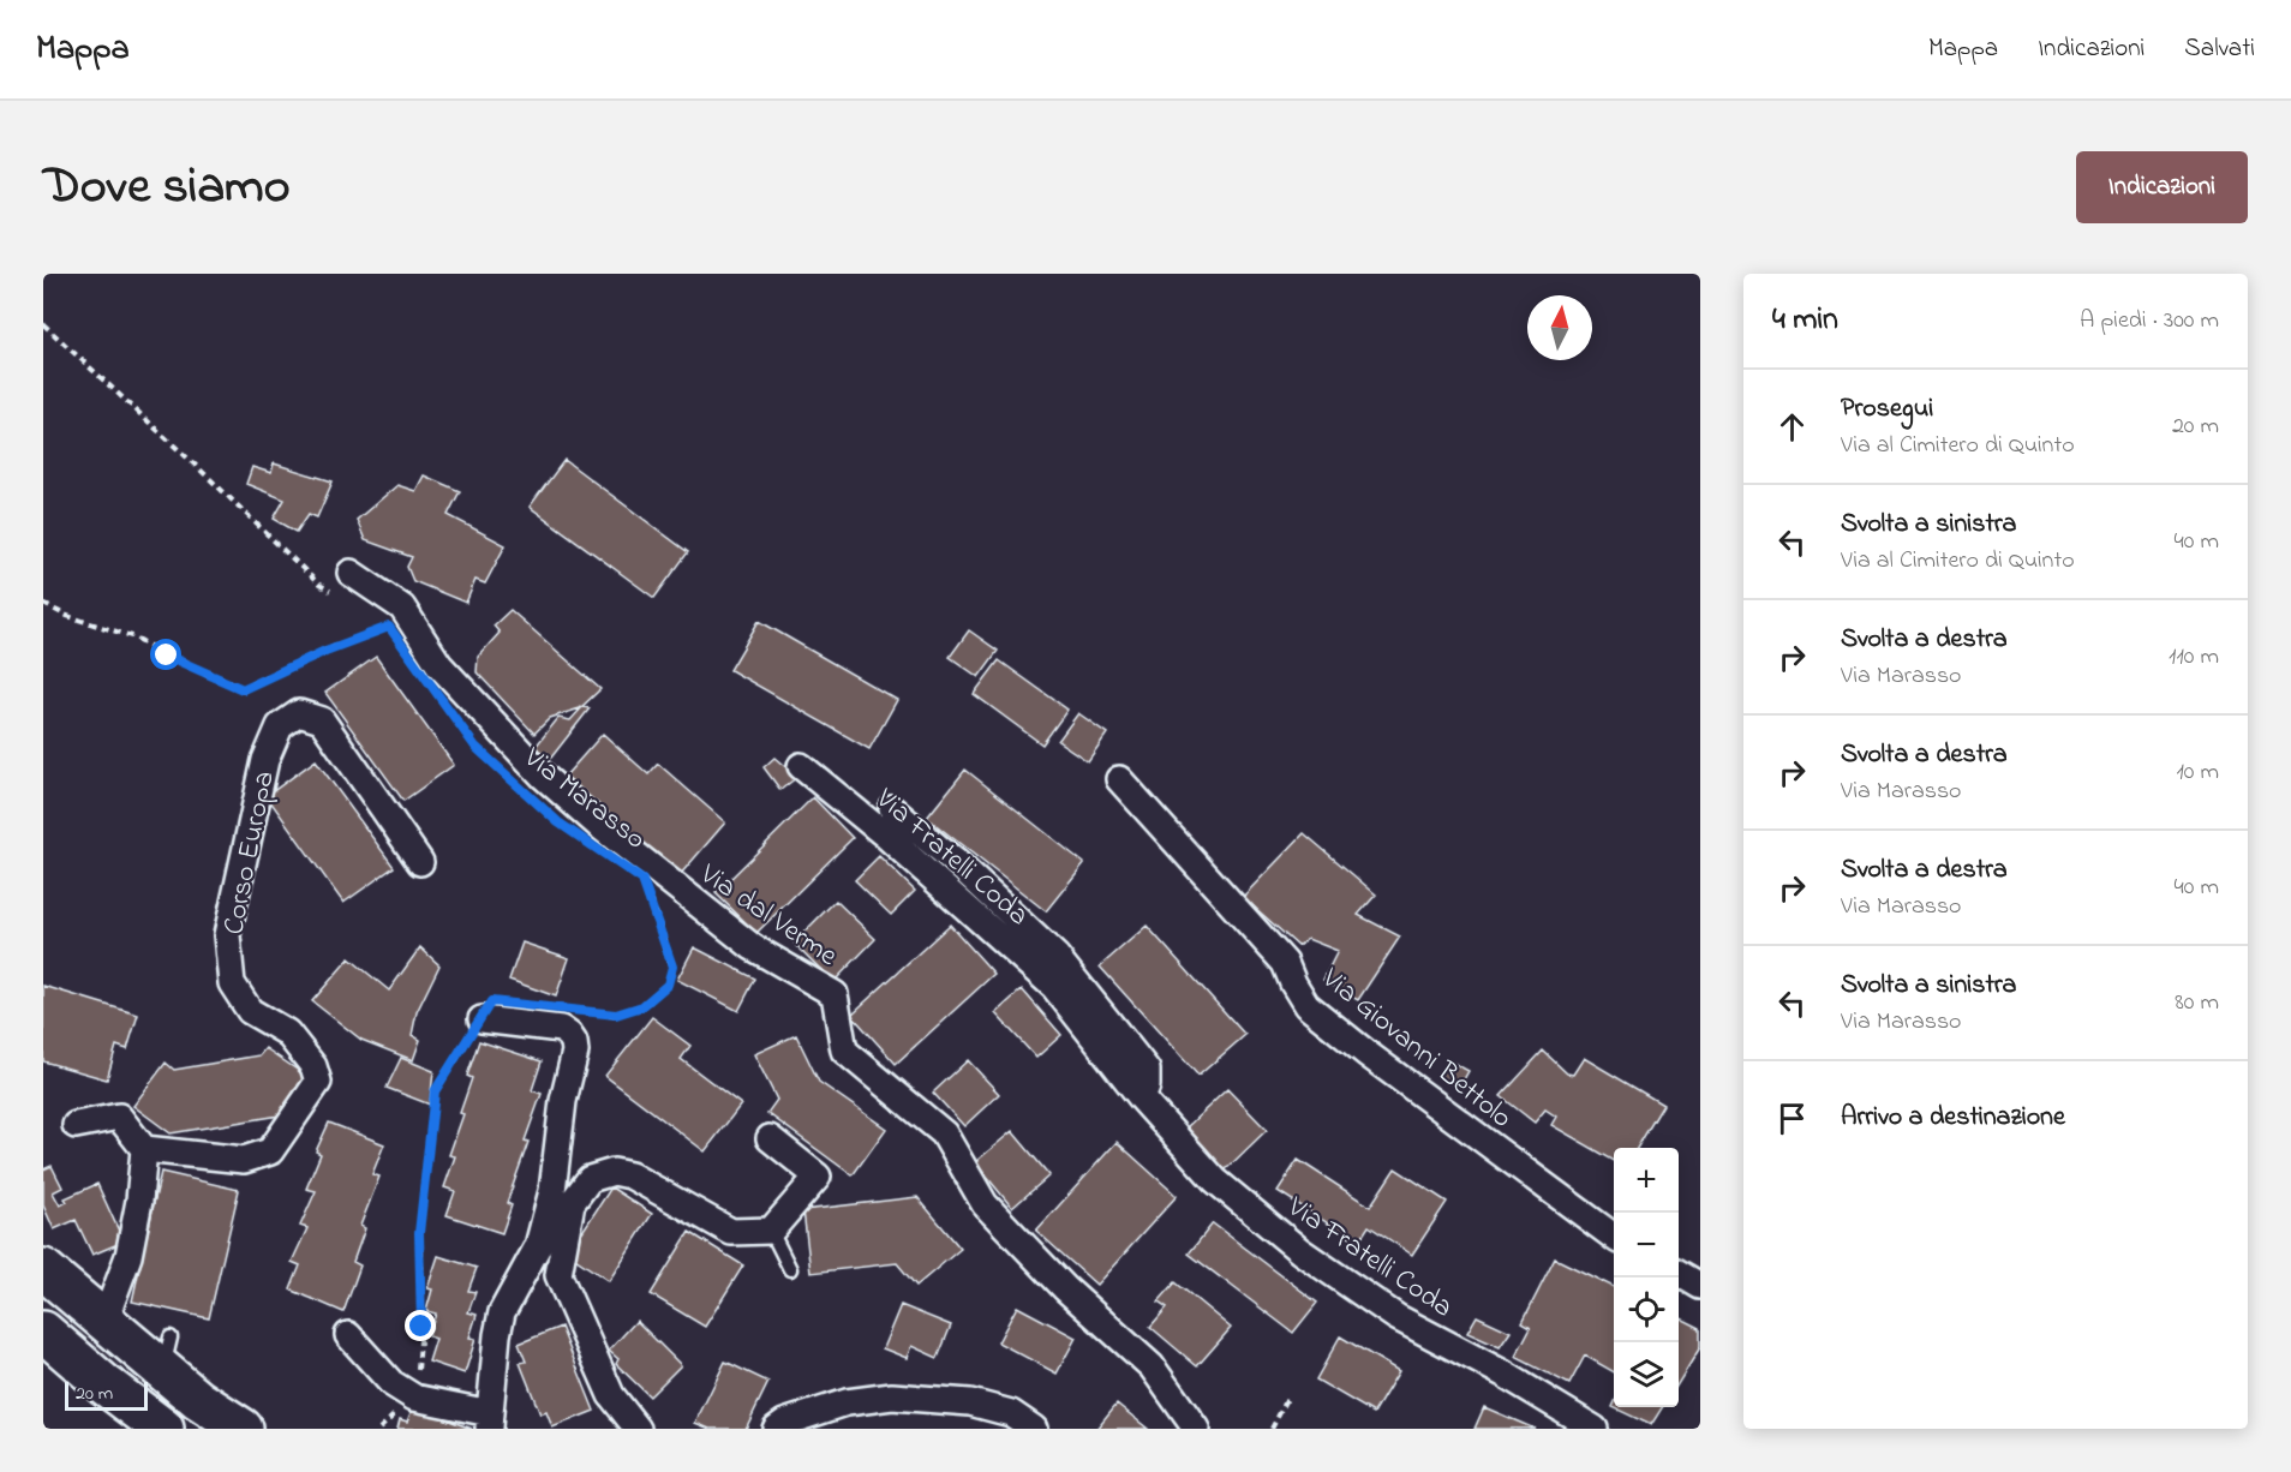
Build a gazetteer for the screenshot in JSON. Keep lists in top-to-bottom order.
{
  "streets": {
    "street": [
      "Corso Europa",
      "Via Fratelli Coda",
      "Via dal Verme",
      "Via Giovanni Bettolo"
    ],
    "path": ["Via Marasso"]
  },
  "scale_bar": "20 m",
  "north": "top",
  "page": {
    "header": "Mappa",
    "nav": ["Mappa", "Indicazioni", "Salvati"],
    "title": "Dove siamo",
    "buttons": "Indicazioni",
    "heading": ["4 min", "A piedi · 300 m"],
    "list": [
      ["Prosegui", "Via al Cimitero di Quinto", "20 m"],
      ["Svolta a sinistra", "Via al Cimitero di Quinto", "40 m"],
      ["Svolta a destra", "Via Marasso", "110 m"],
      ["Svolta a destra", "Via Marasso", "10 m"],
      ["Svolta a destra", "Via Marasso", "40 m"],
      ["Svolta a sinistra", "Via Marasso", "80 m"],
      "Arrivo a destinazione"
    ],
    "map_buttons": ["+", "−"],
    "scale": "20 m"
  }
}
